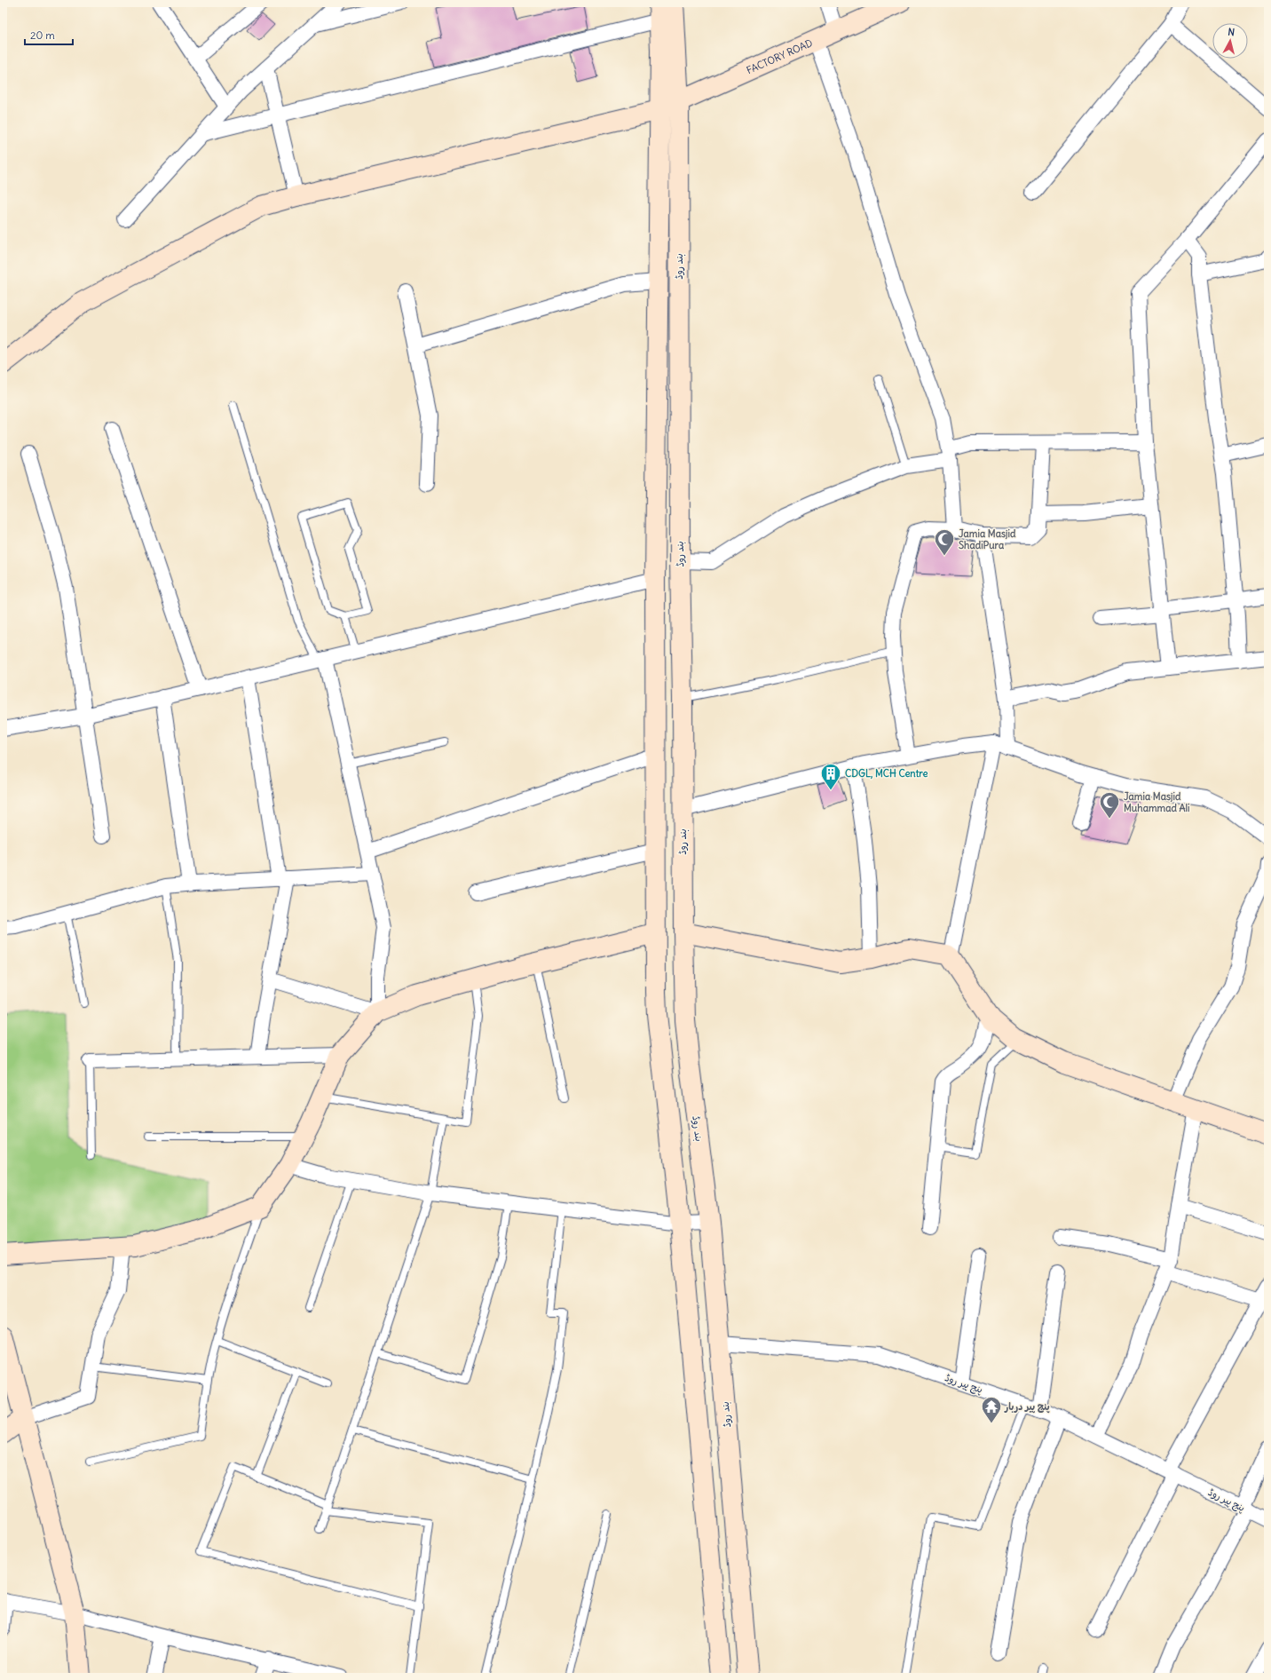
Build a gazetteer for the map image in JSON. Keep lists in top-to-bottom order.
{
  "streets": {
    "main road": ["FACTORY ROAD", "بند روڈ"],
    "street": ["پنج پیر روڈ"]
  },
  "crossings": [
    ["FACTORY ROAD", "بند روڈ"],
    ["بند روڈ", "پنج پیر روڈ"]
  ],
  "places": {
    "mosque": ["Jamia Masjid ShadiPura", "Jamia Masjid Muhammad Ali"],
    "building": ["CDGL, MCH Centre"],
    "temple": ["پنج پیر دربار"]
  },
  "scale_bar": "20 m",
  "north": "top"
}
